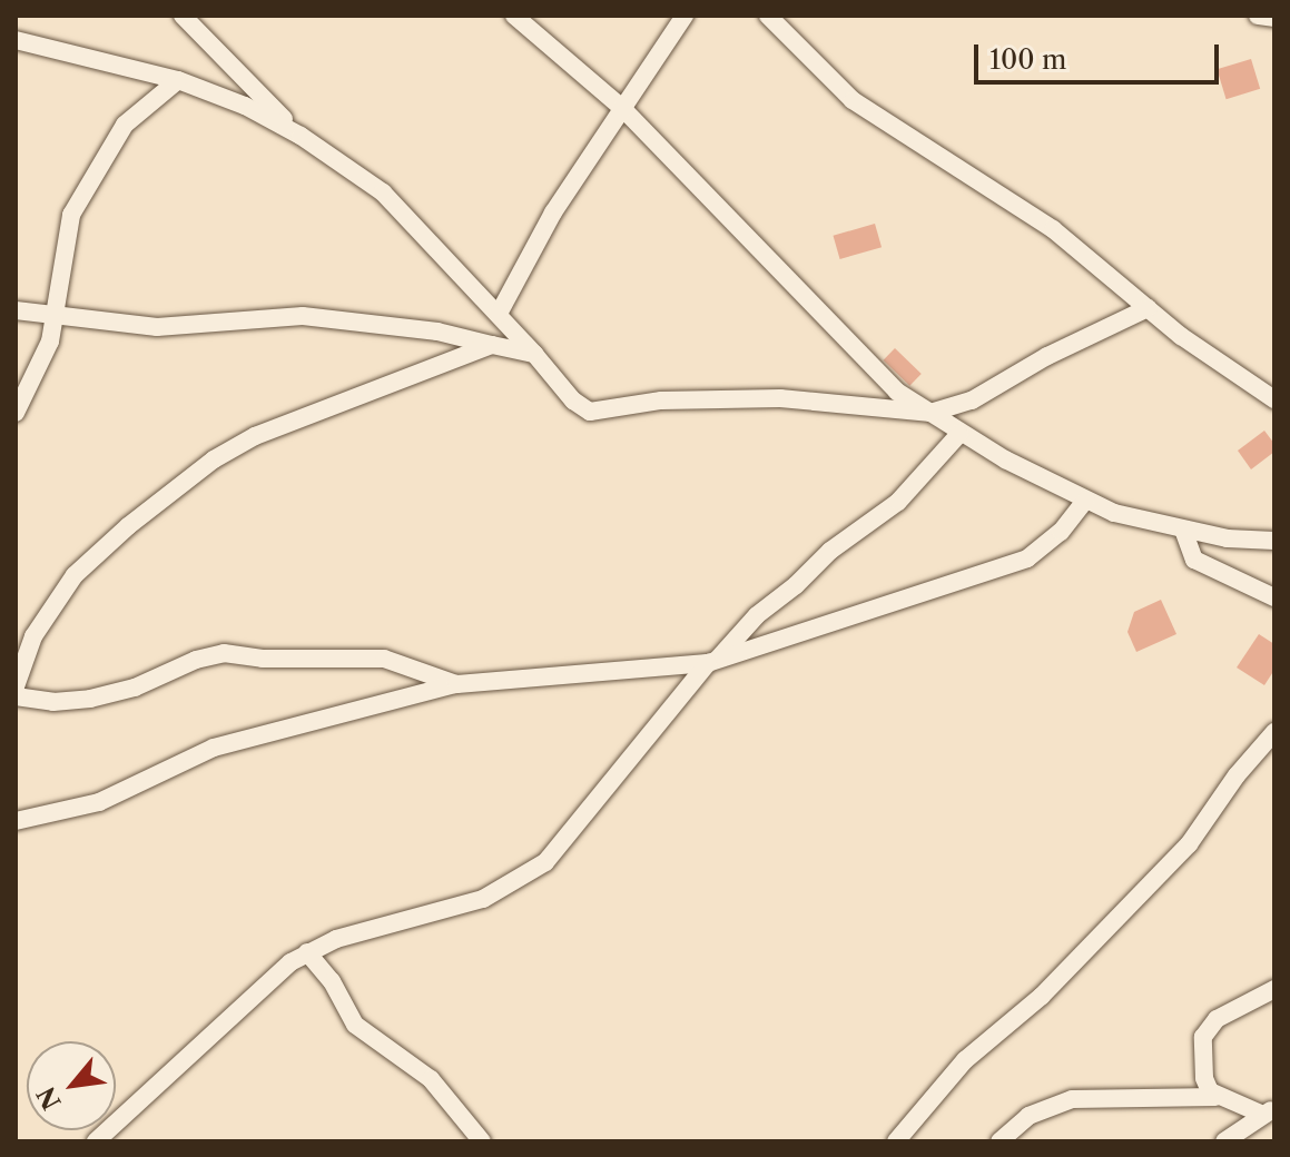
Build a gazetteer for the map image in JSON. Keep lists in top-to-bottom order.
{
  "scale_bar": "100 m",
  "north": "bottom left"
}
